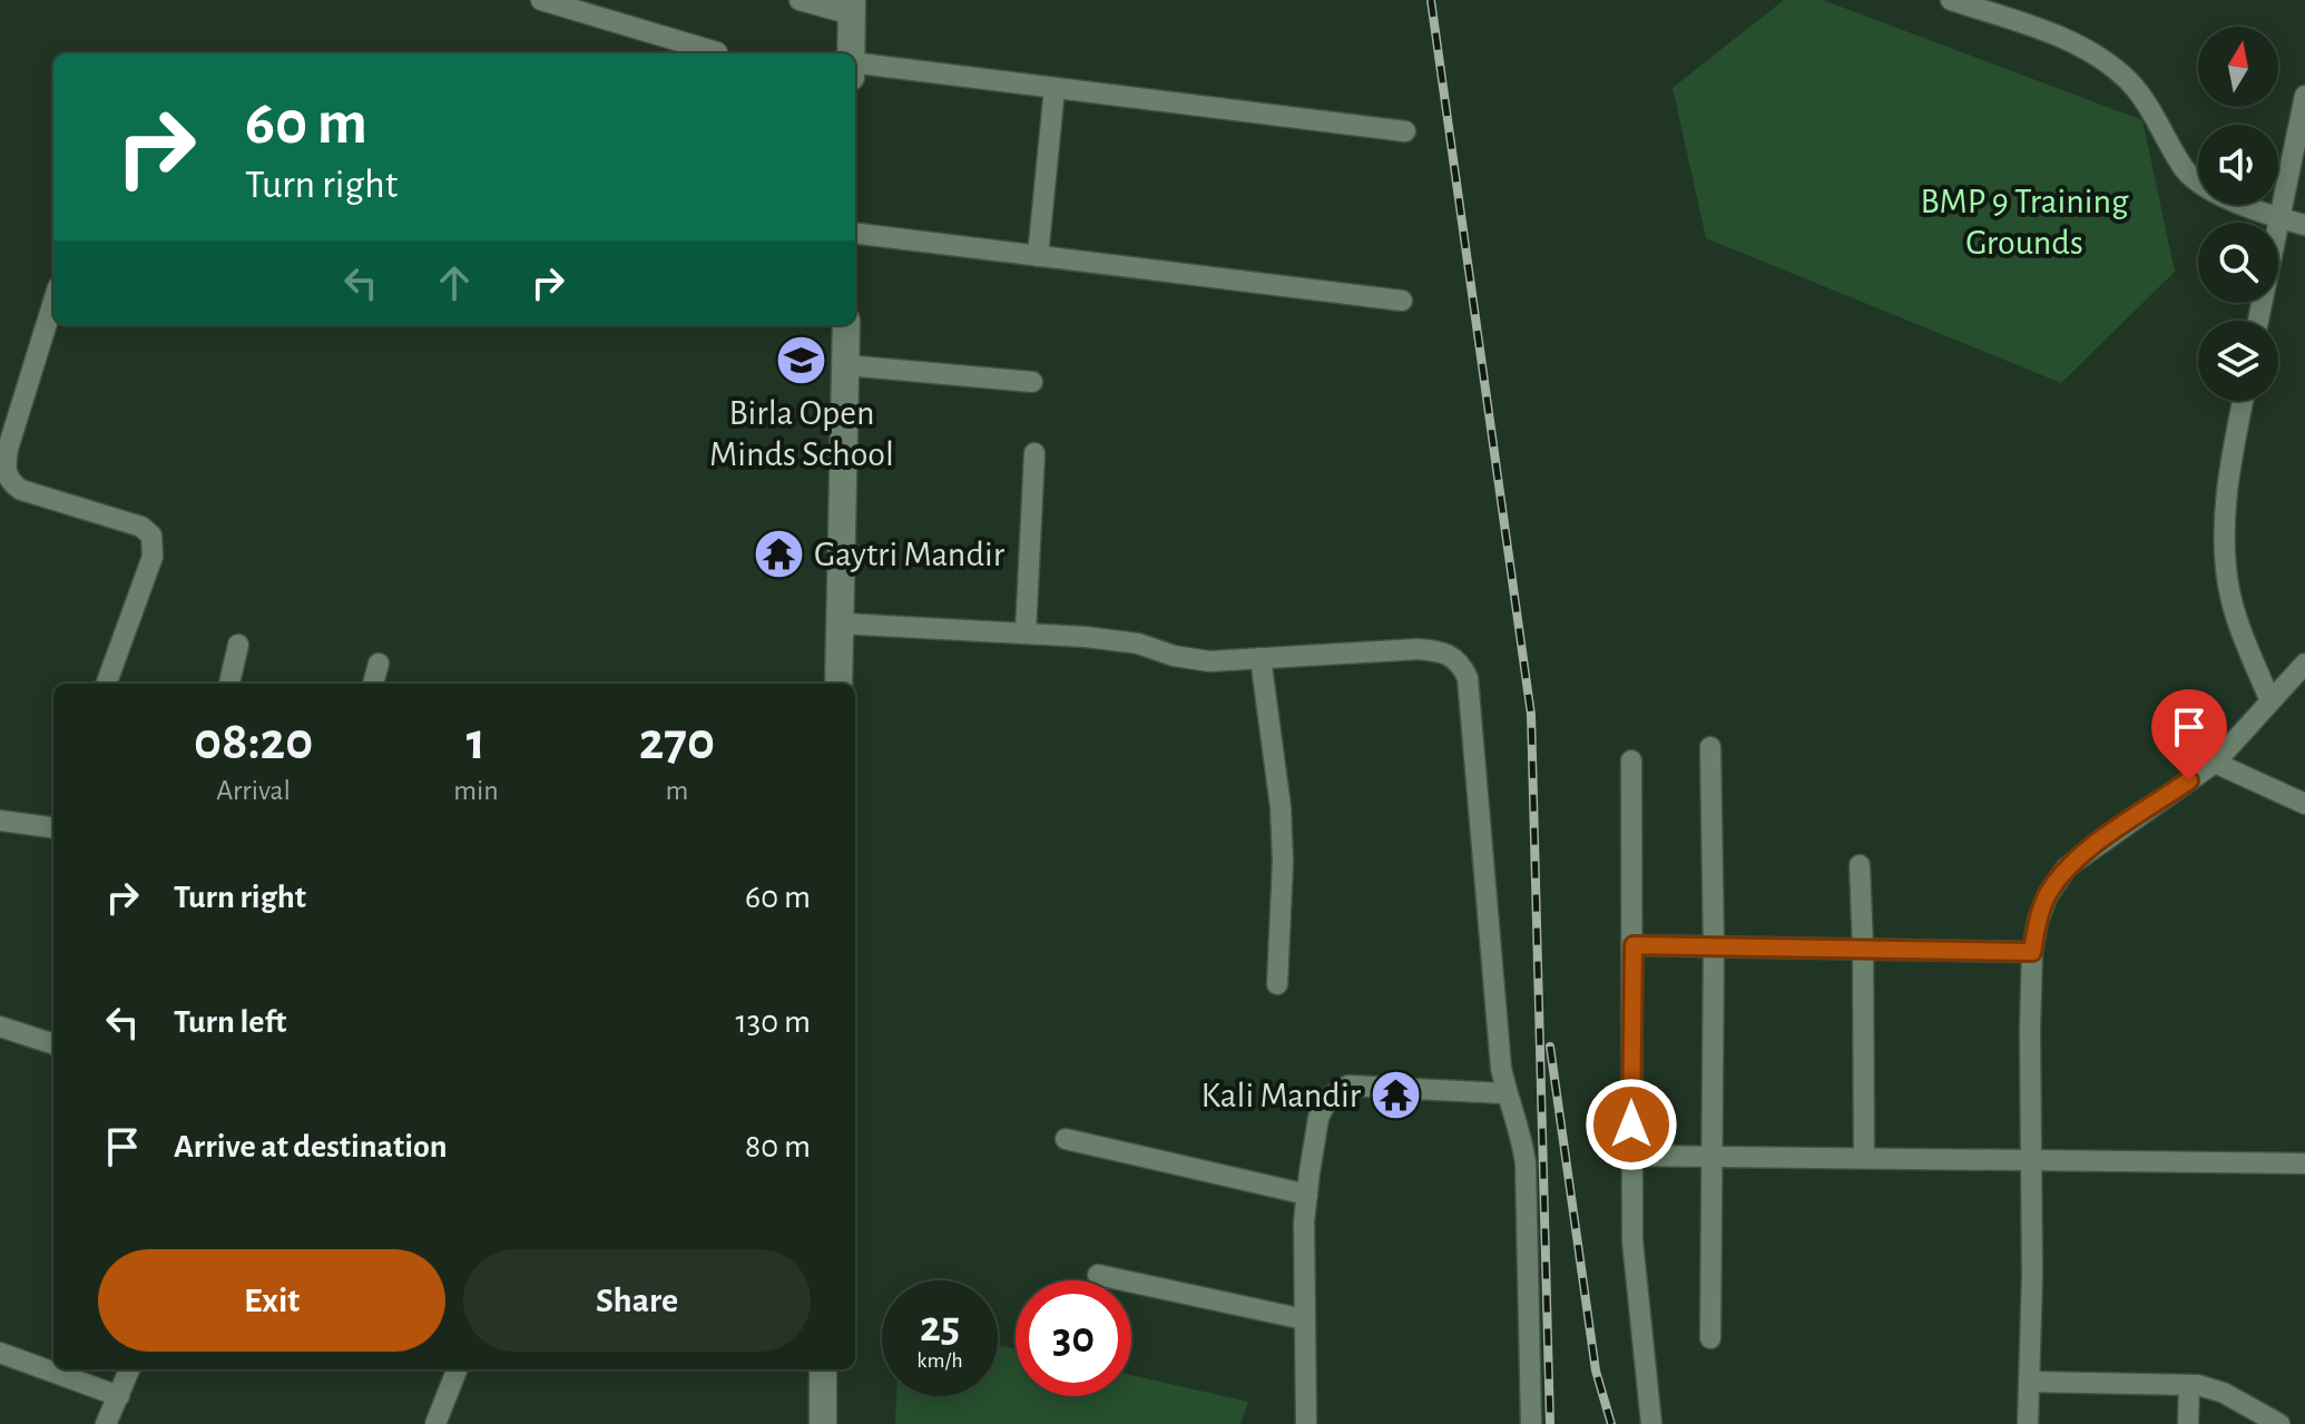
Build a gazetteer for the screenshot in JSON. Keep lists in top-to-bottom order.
{
  "parks": ["BMP 9 Training Grounds"],
  "places": {
    "school or university": ["Birla Open Minds School"],
    "temple": ["Gaytri Mandir", "Kali Mandir"]
  },
  "north": "top",
  "page": {
    "turn": ["60 m", "Turn right"],
    "eta": [
      "08:20",
      "Arrival",
      "1",
      "min",
      "270",
      "m"
    ],
    "list": [
      {
        "name": "Turn right",
        "value": "60 m"
      },
      {
        "name": "Turn left",
        "value": "130 m"
      },
      {
        "name": "Arrive at destination",
        "value": "80 m"
      }
    ],
    "buttons": ["Exit", "Share"],
    "speed": "25 km/h",
    "limit": "30"
  }
}
